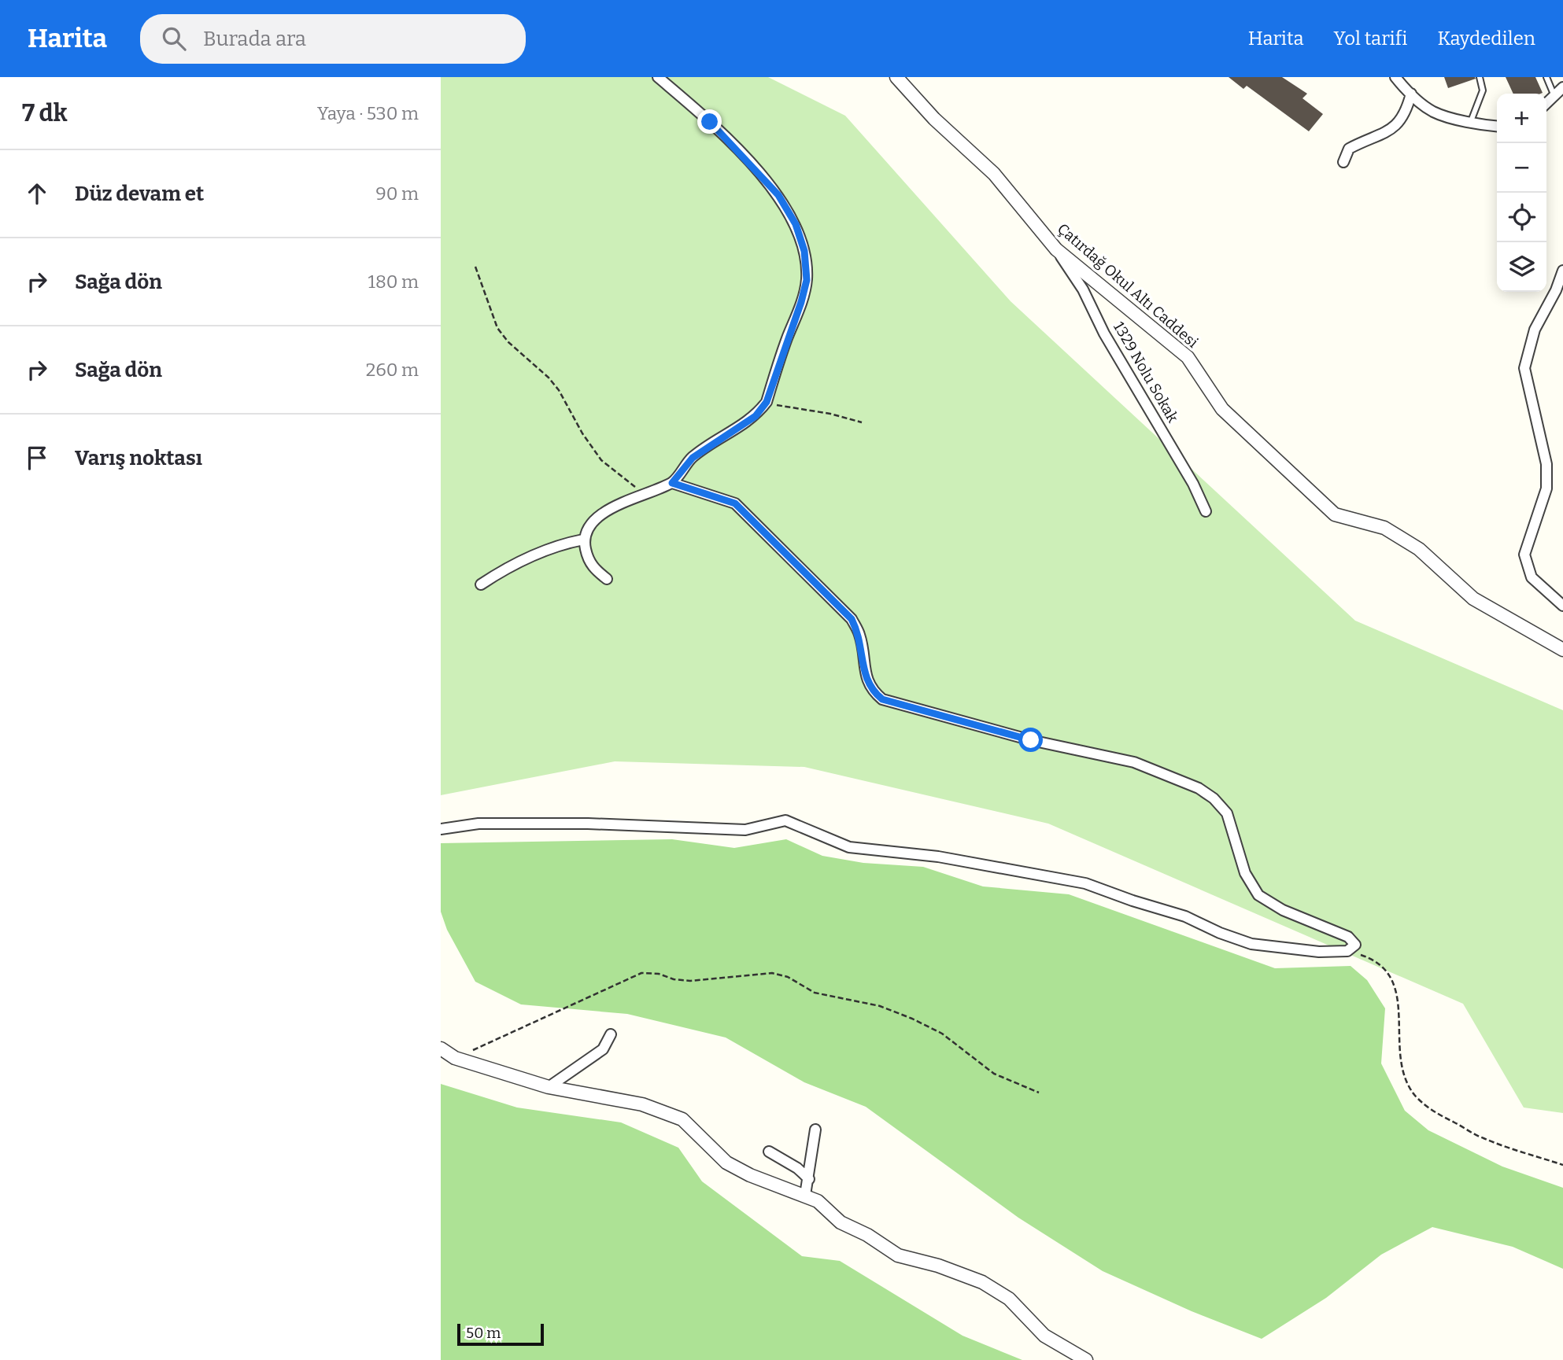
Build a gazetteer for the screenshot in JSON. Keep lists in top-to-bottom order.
{
  "streets": {
    "street": ["Çatırdağ Okul Altı Caddesi", "1329 Nolu Sokak"]
  },
  "crossings": [
    ["Çatırdağ Okul Altı Caddesi", "1329 Nolu Sokak"]
  ],
  "scale_bar": "50 m",
  "page": {
    "header": "Harita",
    "search": "Burada ara",
    "nav": ["Harita", "Yol tarifi", "Kaydedilen"],
    "heading": ["7 dk", "Yaya · 530 m"],
    "map_buttons": ["+", "−"],
    "list": [
      ["Düz devam et", "90 m"],
      ["Sağa dön", "180 m"],
      ["Sağa dön", "260 m"],
      "Varış noktası"
    ],
    "scale": "50 m"
  }
}
